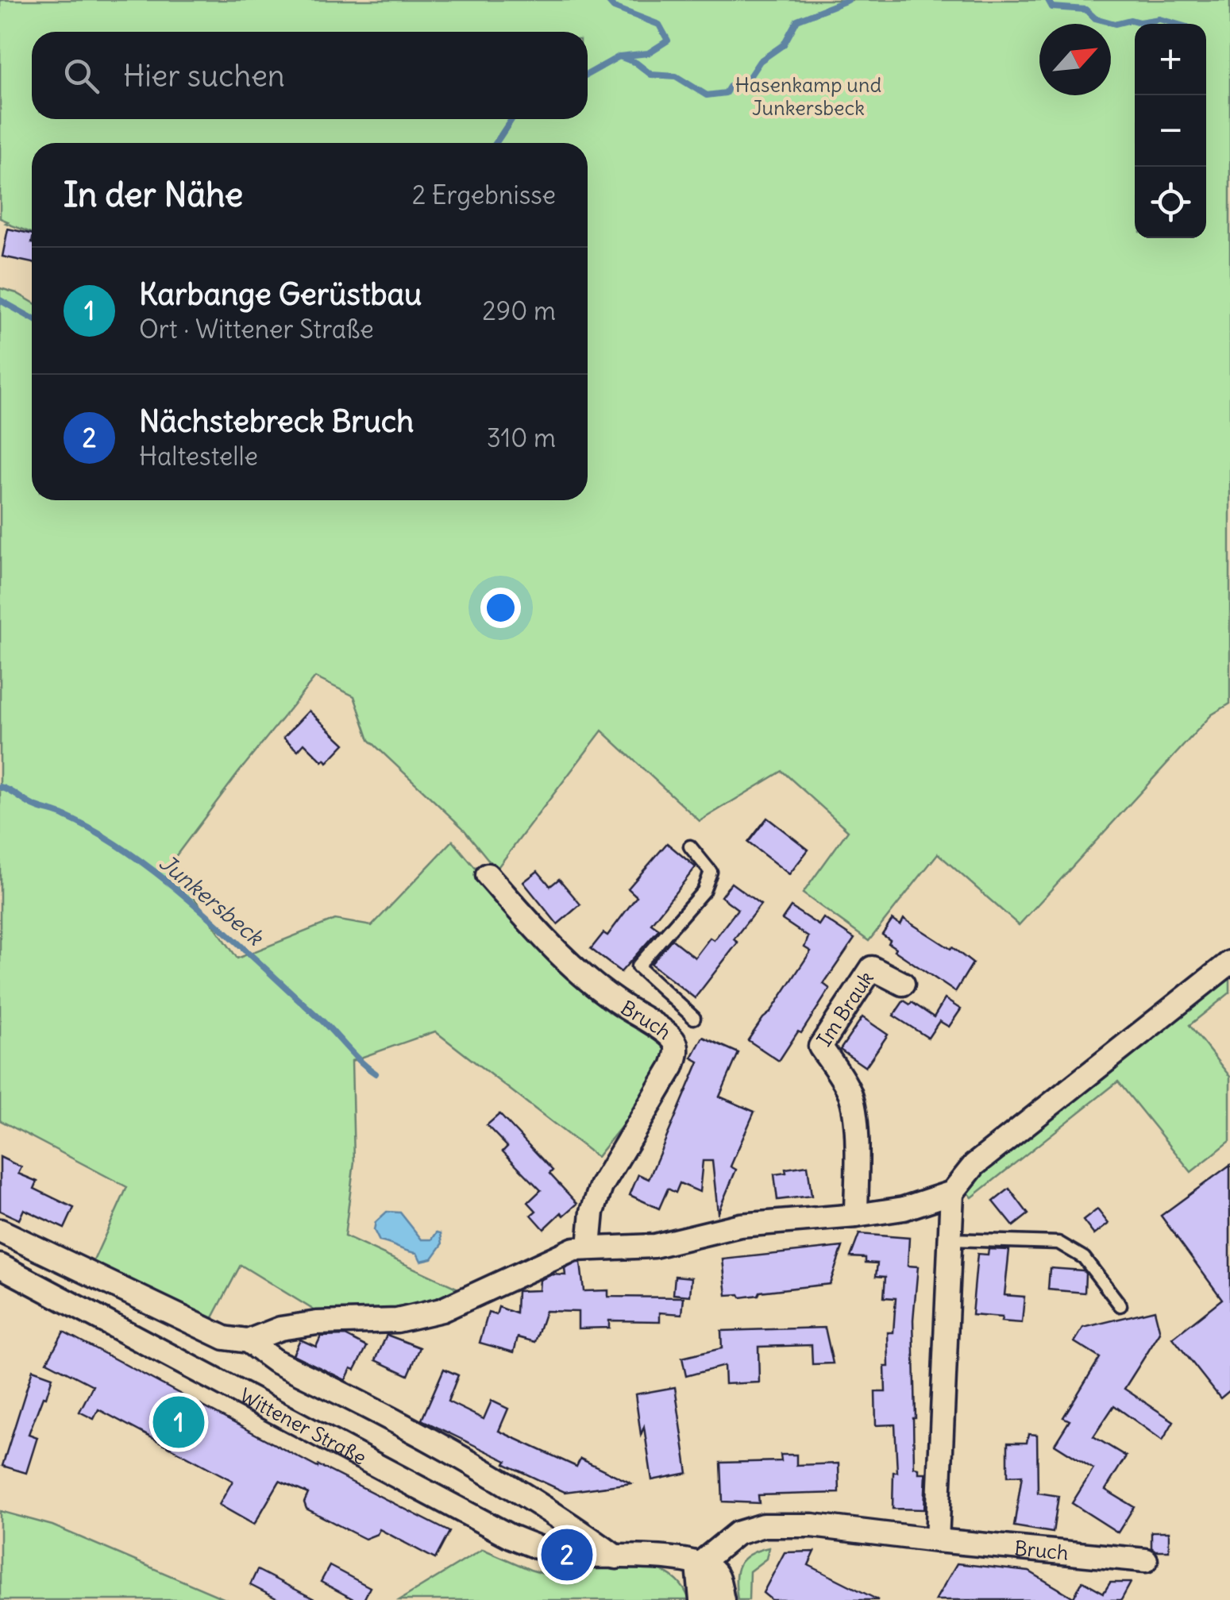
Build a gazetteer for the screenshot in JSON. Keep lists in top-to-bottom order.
{
  "streets": {
    "street": ["Im Brauk", "Bruch", "Wittener Straße"]
  },
  "crossings": [
    ["Bruch", "Wittener Straße"]
  ],
  "water": ["Junkersbeck"],
  "parks": ["Hasenkamp und Junkersbeck"],
  "north": "top right",
  "page": {
    "map_buttons": ["+", "−"],
    "search": "Hier suchen",
    "heading": ["In der Nähe", "2 Ergebnisse"],
    "list": [
      {
        "mark": "1",
        "name": "Karbange Gerüstbau",
        "note": "Ort · Wittener Straße",
        "value": "290 m"
      },
      {
        "mark": "2",
        "name": "Nächstebreck Bruch",
        "note": "Haltestelle",
        "value": "310 m"
      }
    ],
    "pins": ["1", "2"]
  }
}
